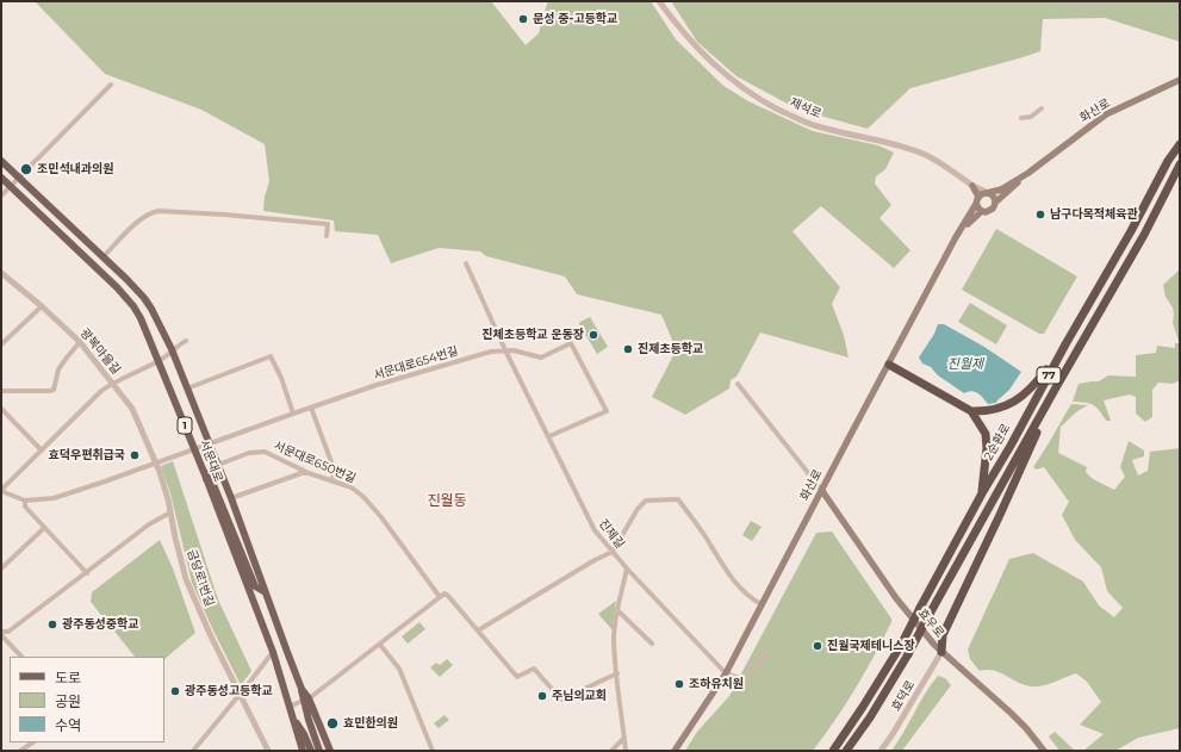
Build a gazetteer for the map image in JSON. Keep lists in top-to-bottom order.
{
  "streets": {
    "highway": ["77", "2순환로"],
    "main road": [
      "화산로",
      "1",
      "서문대로",
      "효우로"
    ],
    "street": [
      "제석로",
      "광복마을길",
      "서문대로654번길",
      "서문대로650번길",
      "진제길",
      "금당로1번길",
      "효덕로"
    ]
  },
  "crossings": [
    ["화산로", "진제길"],
    ["화산로", "효우로"],
    ["광복마을길", "서문대로654번길"],
    ["광복마을길", "금당로1번길"],
    ["서문대로654번길", "서문대로"],
    ["서문대로654번길", "진제길"],
    ["서문대로654번길", "금당로1번길"],
    ["서문대로", "서문대로650번길"],
    ["효우로", "효덕로"]
  ],
  "districts": ["진월동"],
  "water": ["진월제"],
  "places": [
    "문성 중-고등학교",
    "조민석내과의원",
    "남구다목적체육관",
    "진체초등학교 운동장",
    "진제초등학교",
    "효덕우편취급국",
    "광주동성중학교",
    "진월국제테니스장",
    "조하유치원",
    "광주동성고등학교",
    "주님의교회",
    "효민한의원"
  ],
  "legend": ["도로", "공원", "수역"]
}
